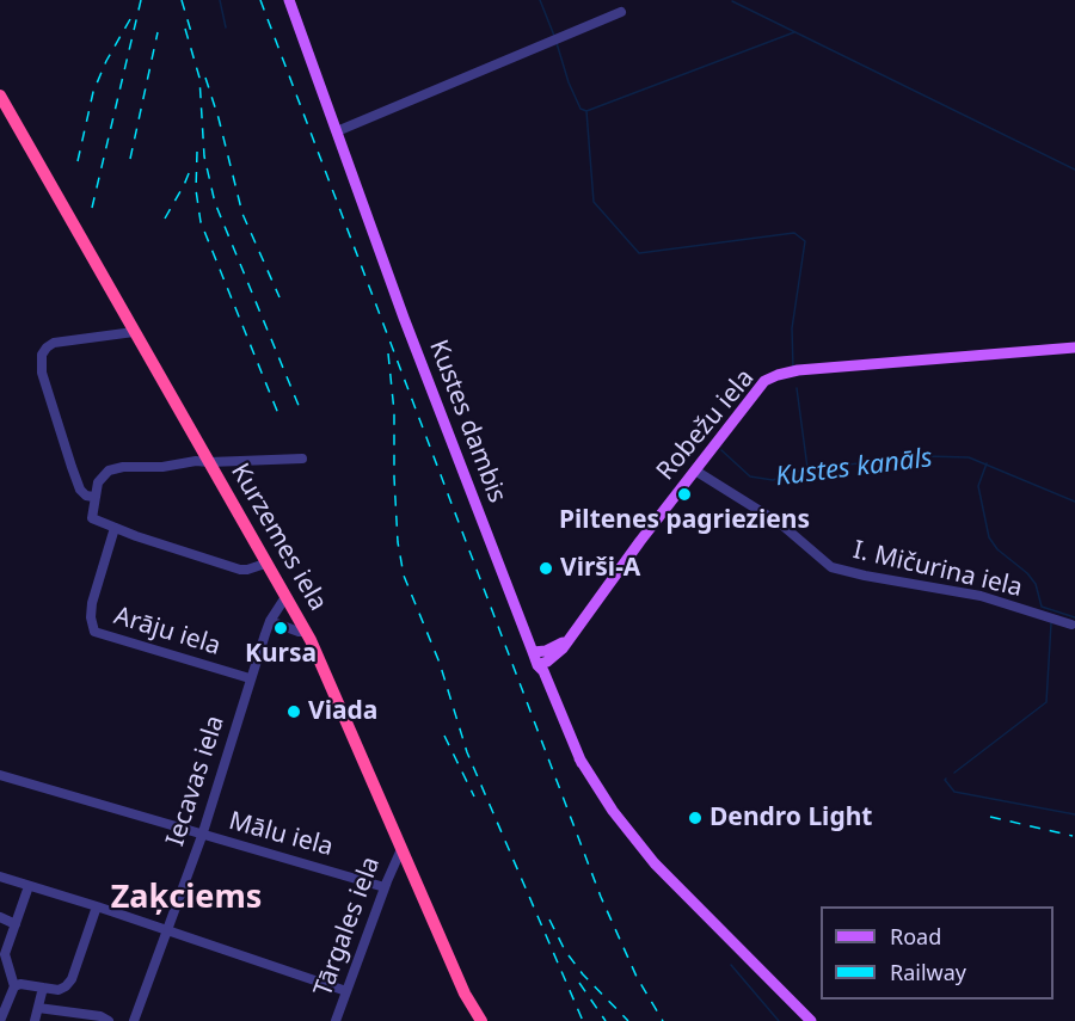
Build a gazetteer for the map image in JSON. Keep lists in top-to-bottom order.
{
  "streets": {
    "highway": ["Kurzemes iela"],
    "main road": ["Kustes dambis", "Robežu iela"],
    "street": [
      "I. Mičurina iela",
      "Arāju iela",
      "Iecavas iela",
      "Mālu iela",
      "Tārgales iela"
    ]
  },
  "crossings": [
    ["Kustes dambis", "Robežu iela"],
    ["Robežu iela", "I. Mičurina iela"],
    ["Kurzemes iela", "Iecavas iela"],
    ["Kurzemes iela", "Tārgales iela"],
    ["Arāju iela", "Iecavas iela"],
    ["Iecavas iela", "Mālu iela"],
    ["Mālu iela", "Tārgales iela"]
  ],
  "districts": ["Zaķciems"],
  "water": ["Kustes kanāls"],
  "places": [
    "Piltenes pagrieziens",
    "Virši-A",
    "Kursa",
    "Viada",
    "Dendro Light"
  ],
  "legend": ["Road", "Railway"]
}
